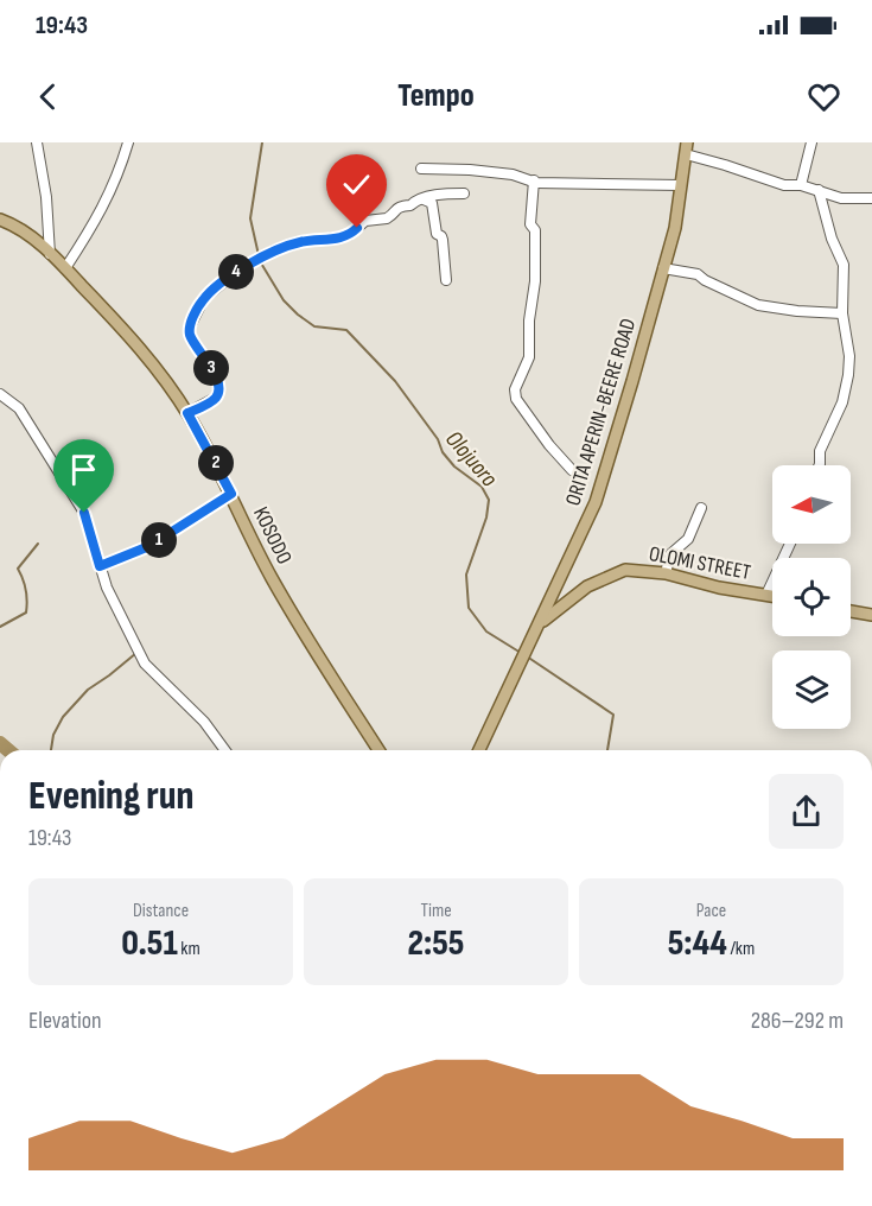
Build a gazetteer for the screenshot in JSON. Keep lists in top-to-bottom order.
{
  "streets": {
    "main road": ["ORITA APERIN-BEERE ROAD", "KOSODO", "OLOMI STREET"]
  },
  "crossings": [
    ["ORITA APERIN-BEERE ROAD", "OLOMI STREET"]
  ],
  "water": ["Olojuoro"],
  "north": "left",
  "page": {
    "status": "19:43",
    "header": "Tempo",
    "pins": [
      "4",
      "3",
      "2",
      "1"
    ],
    "heading": ["Evening run", "19:43"],
    "stats": [
      ["Distance", "0.51 km"],
      ["Time", "2:55"],
      ["Pace", "5:44 /km"]
    ],
    "chart": ["Elevation", "286–292 m"]
  }
}
